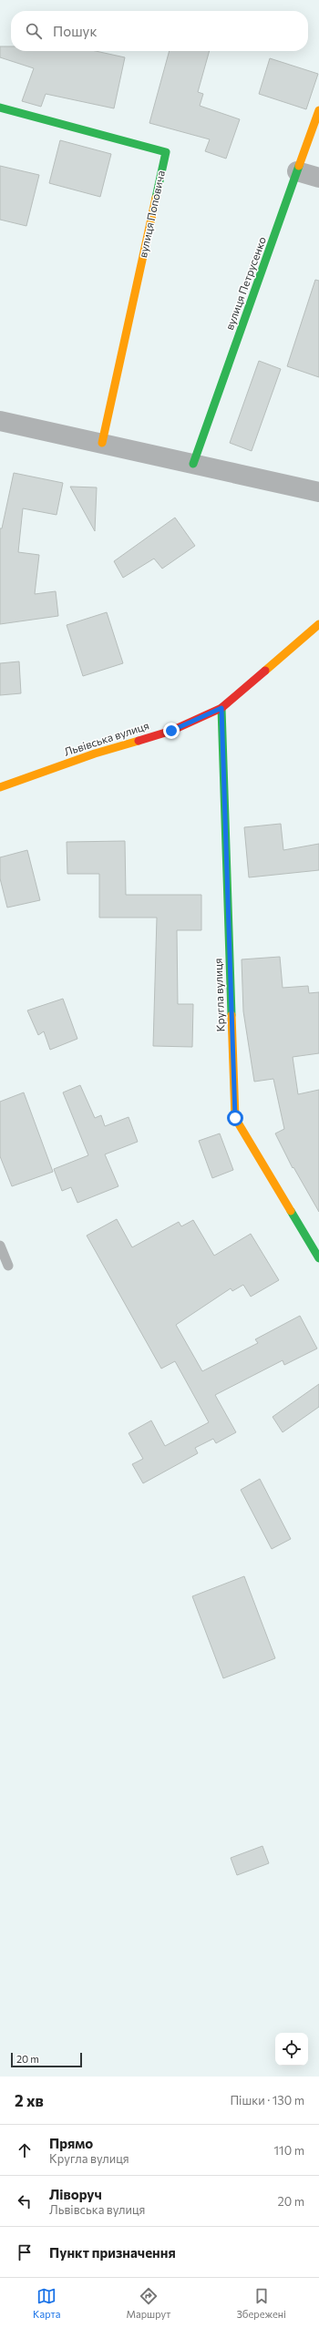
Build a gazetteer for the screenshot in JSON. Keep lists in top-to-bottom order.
{
  "streets": {
    "street": [
      "вулиця Поповича",
      "вулиця Петрусенко",
      "Львівська вулиця",
      "Кругла вулиця"
    ]
  },
  "crossings": [
    ["Львівська вулиця", "Кругла вулиця"]
  ],
  "scale_bar": "20 m",
  "page": {
    "search": "Пошук",
    "scale": "20 m",
    "heading": ["2 хв", "Пішки · 130 m"],
    "list": [
      ["Прямо", "Кругла вулиця", "110 m"],
      ["Ліворуч", "Львівська вулиця", "20 m"],
      "Пункт призначення"
    ],
    "nav": ["Карта", "Маршрут", "Збережені"]
  }
}
